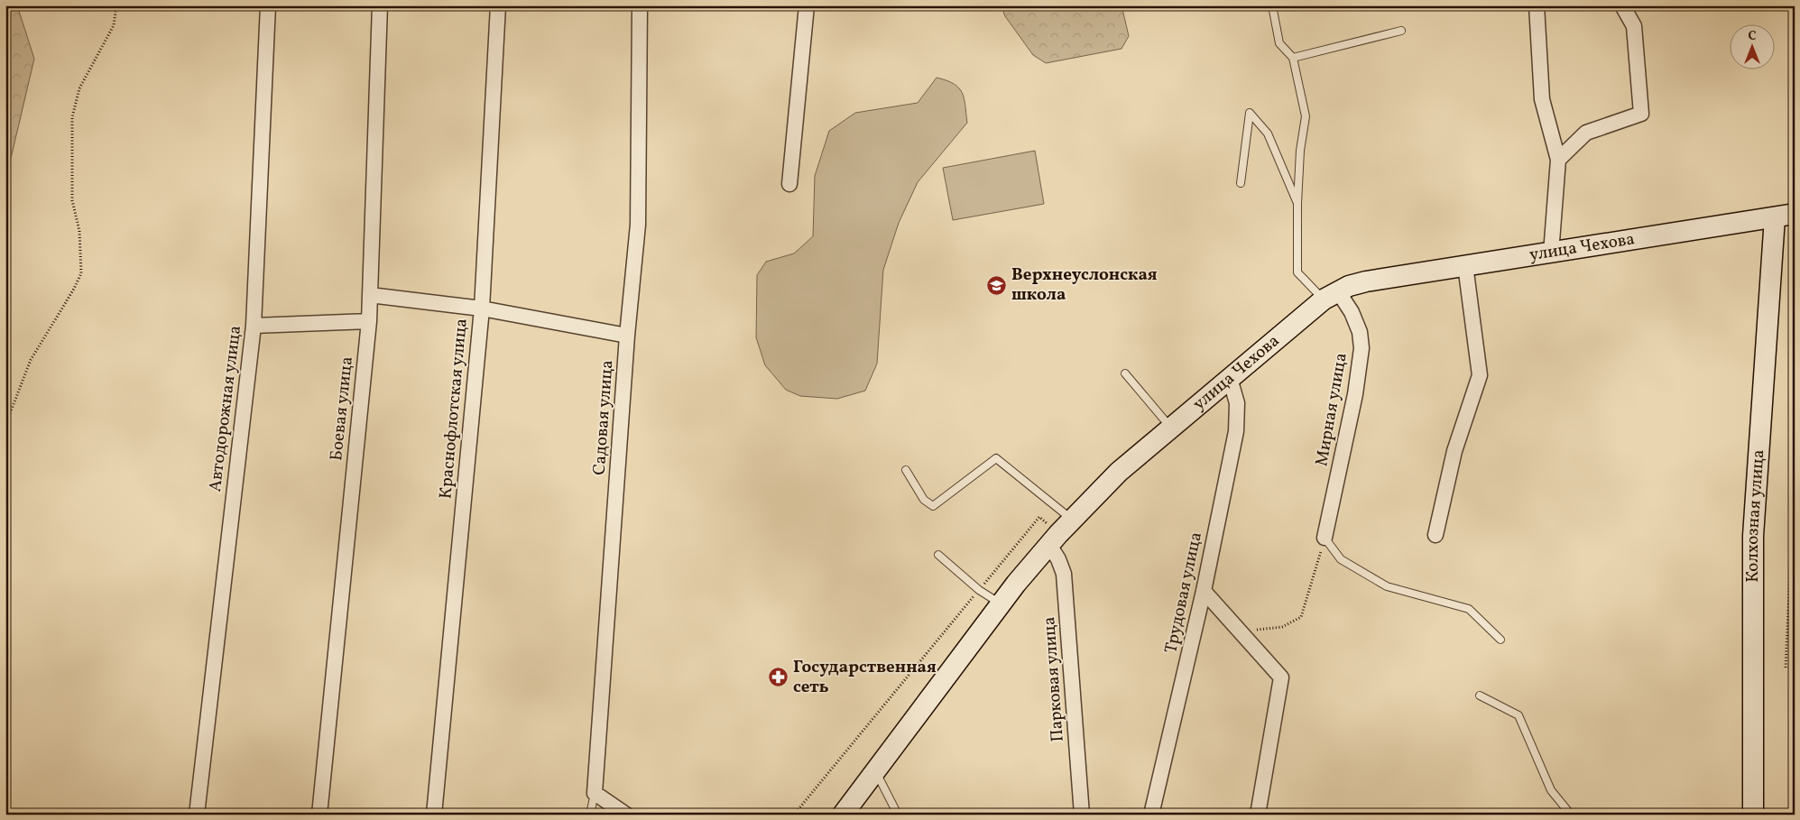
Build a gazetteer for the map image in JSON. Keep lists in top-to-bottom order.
{
  "streets": {
    "street": [
      "улица Чехова",
      "Автодорожная улица",
      "Боевая улица",
      "Краснофлотская улица",
      "Мирная улица",
      "Садовая улица",
      "Колхозная улица",
      "Трудовая улица",
      "Парковая улица"
    ]
  },
  "crossings": [
    ["улица Чехова", "Мирная улица"],
    ["улица Чехова", "Колхозная улица"],
    ["улица Чехова", "Трудовая улица"],
    ["улица Чехова", "Парковая улица"]
  ],
  "places": {
    "school or university": ["Верхнеуслонская школа"],
    "pharmacy": ["Государственная сеть"]
  },
  "north": "top"
}
